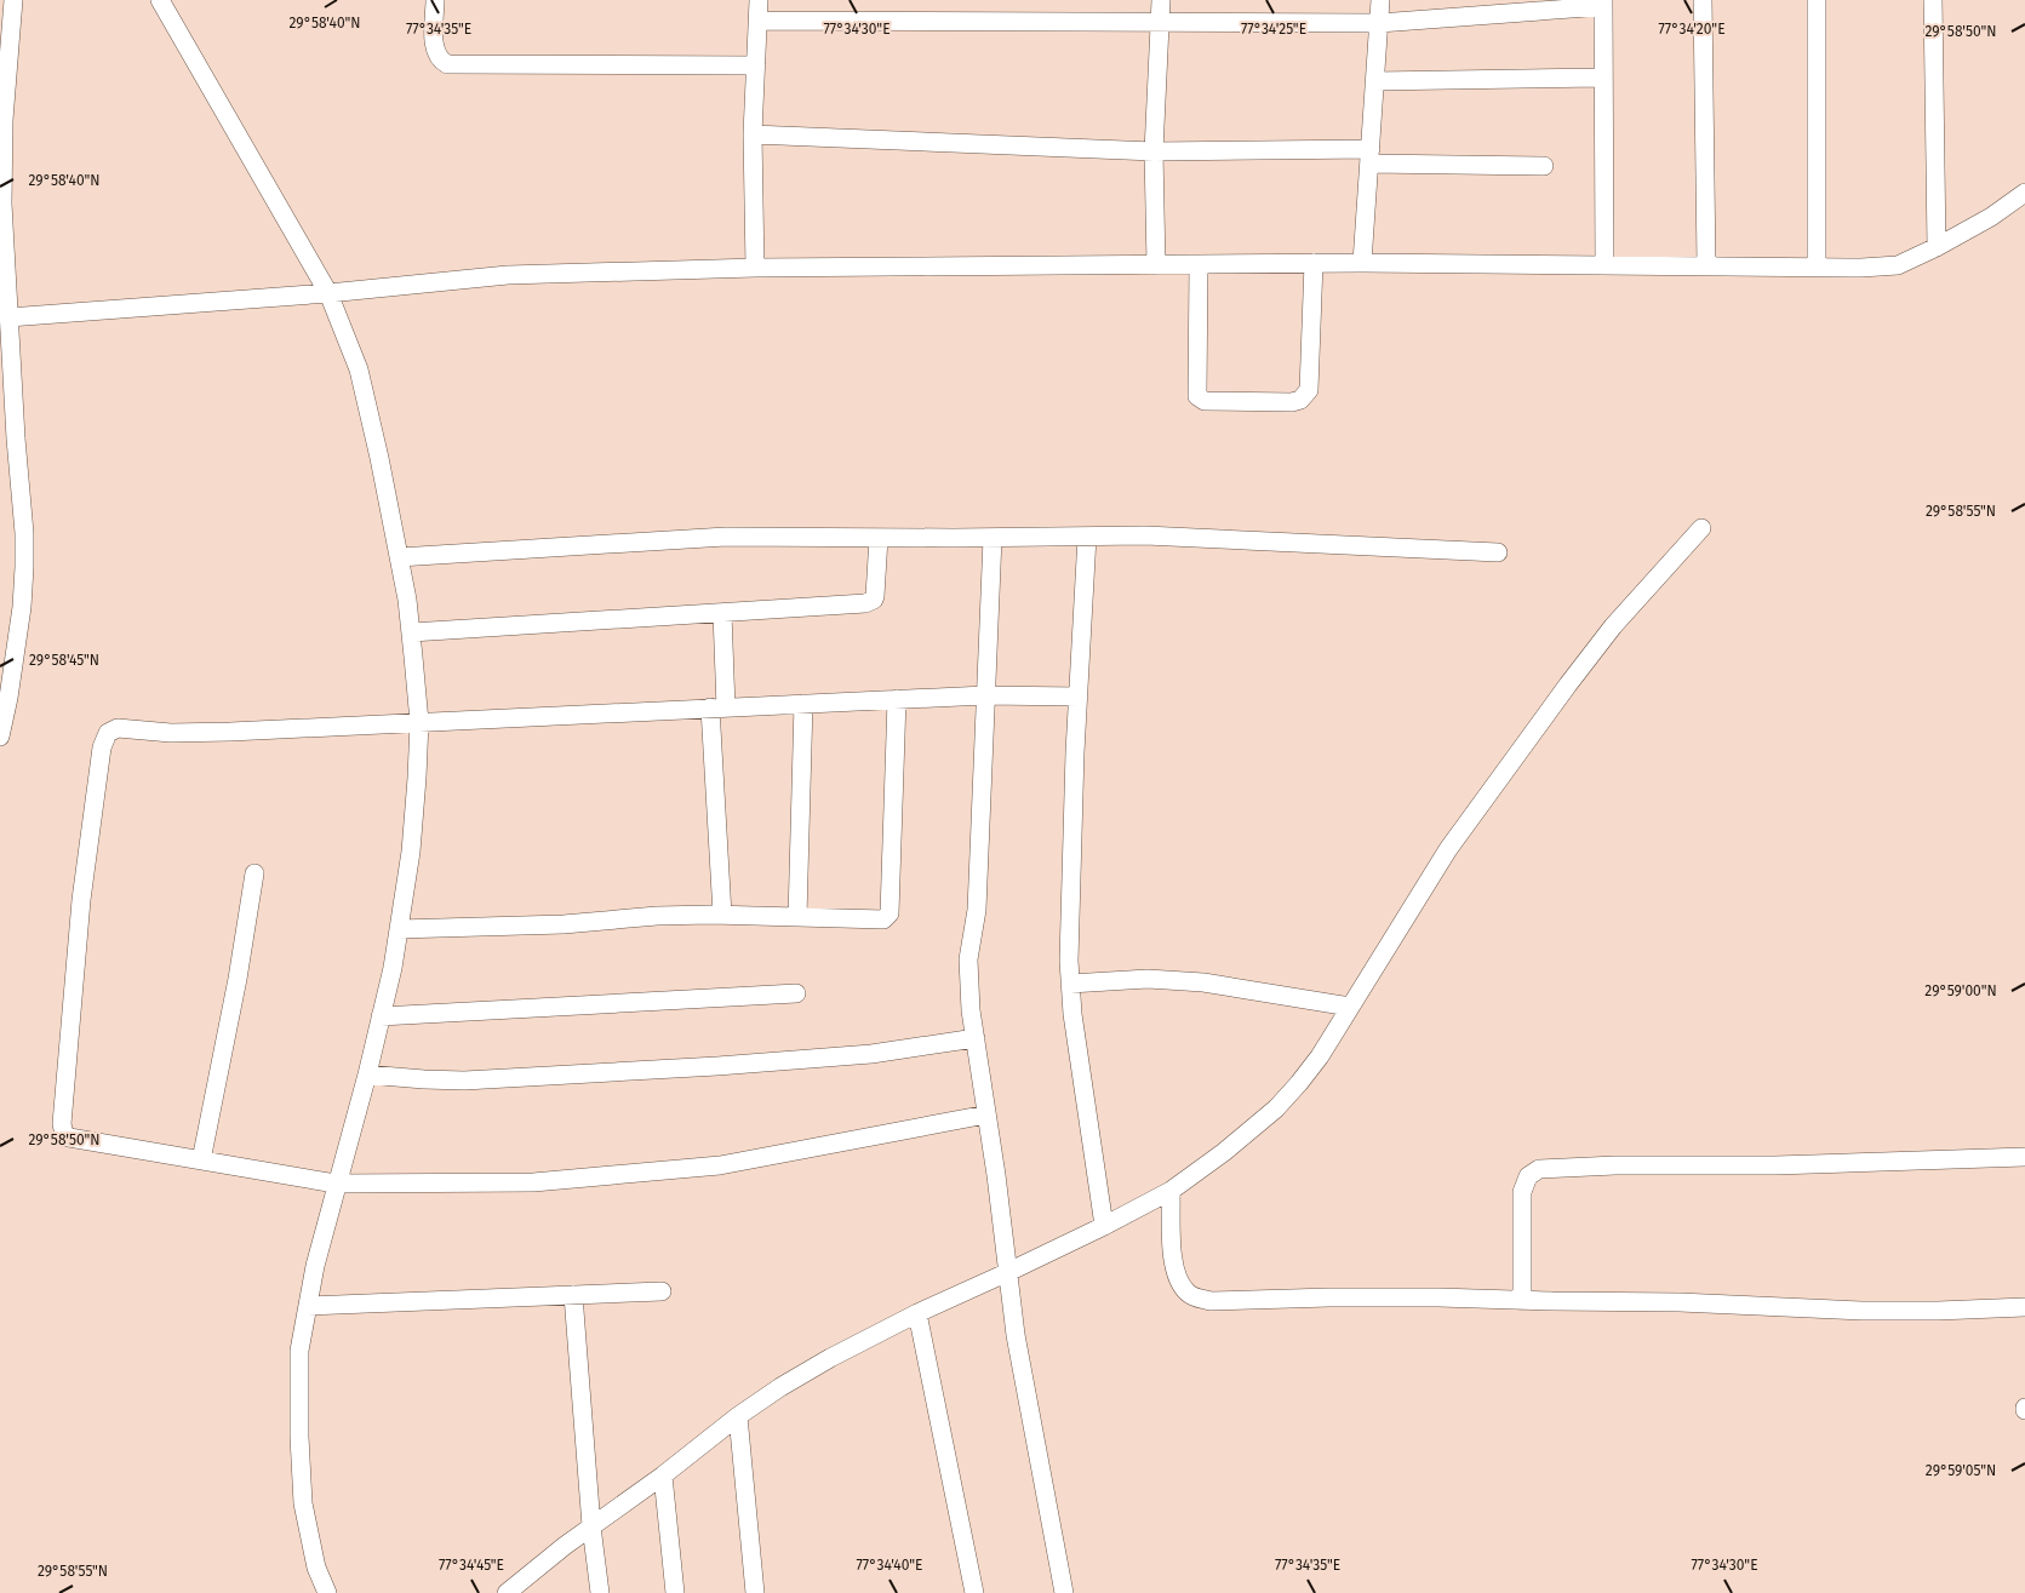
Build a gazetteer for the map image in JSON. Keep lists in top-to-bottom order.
{
  "coordinates": [
    "29°58'40\"N",
    "77°34'35\"E",
    "77°34'30\"E",
    "77°34'25\"E",
    "77°34'20\"E",
    "29°58'50\"N",
    "29°58'55\"N",
    "29°58'45\"N",
    "29°59'00\"N",
    "29°59'05\"N",
    "77°34'45\"E",
    "77°34'40\"E"
  ]
}
